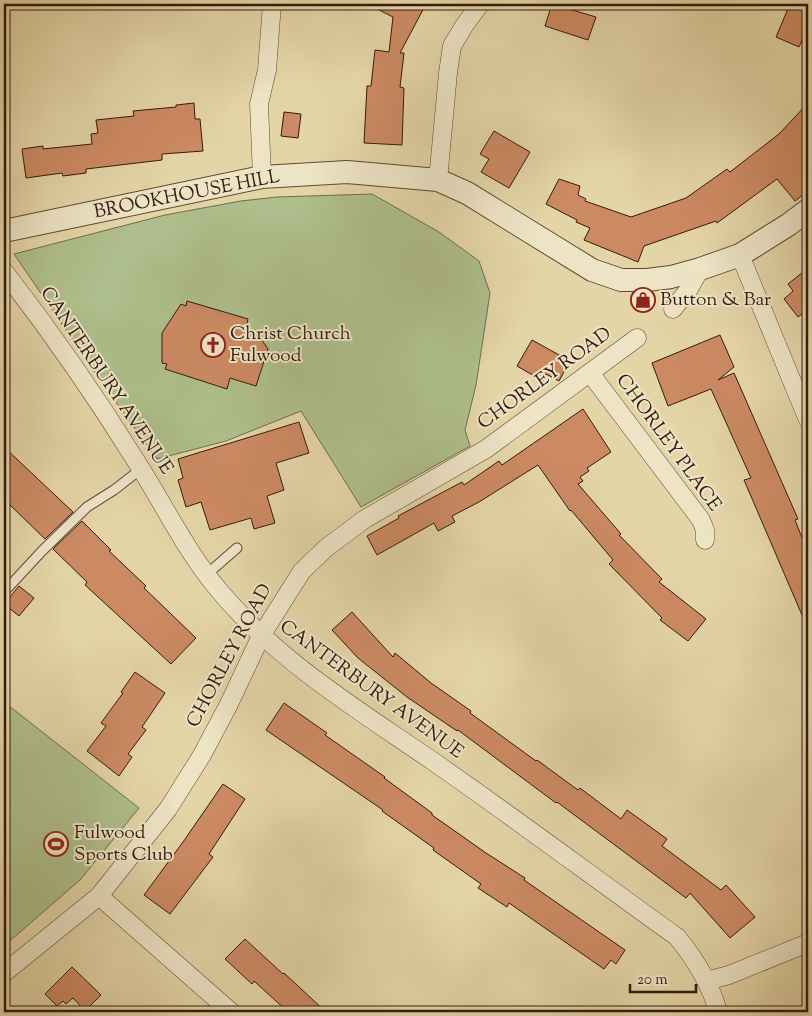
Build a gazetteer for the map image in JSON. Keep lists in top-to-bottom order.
{
  "streets": {
    "street": [
      "BROOKHOUSE HILL",
      "CHORLEY ROAD",
      "CANTERBURY AVENUE",
      "CHORLEY PLACE"
    ]
  },
  "crossings": [
    ["CHORLEY ROAD", "CANTERBURY AVENUE"],
    ["CHORLEY ROAD", "CHORLEY PLACE"]
  ],
  "places": {
    "shop": ["Button & Bar"],
    "church": ["Christ Church Fulwood"],
    "sports": ["Fulwood Sports Club"]
  },
  "scale_bar": "20 m"
}
